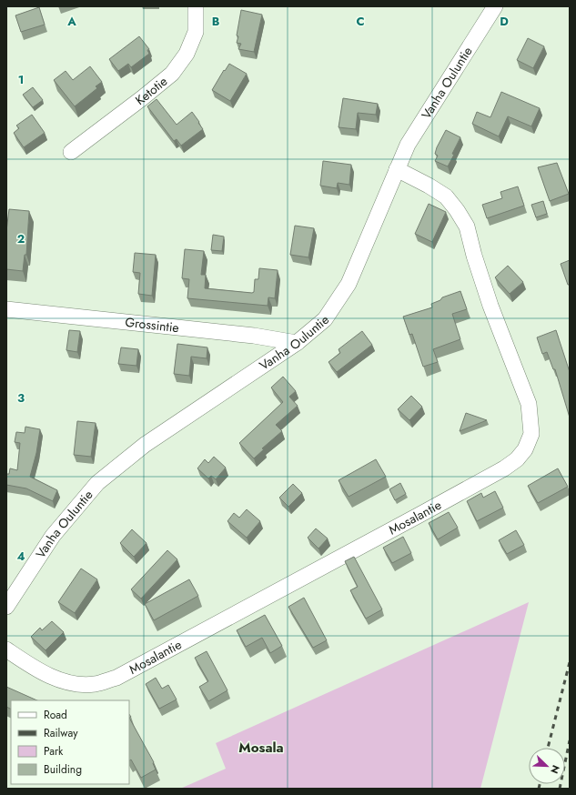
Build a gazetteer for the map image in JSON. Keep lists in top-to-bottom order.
{
  "streets": {
    "street": [
      "Vanha Ouluntie",
      "Ketotie",
      "Grossintie",
      "Mosalantie"
    ]
  },
  "crossings": [
    ["Vanha Ouluntie", "Grossintie"],
    ["Vanha Ouluntie", "Mosalantie"]
  ],
  "districts": ["Mosala"],
  "legend": [
    "Road",
    "Railway",
    "Park",
    "Building"
  ],
  "north": "bottom right",
  "grid": {
    "columns": [
      "A",
      "B",
      "C",
      "D"
    ],
    "rows": [
      "1",
      "2",
      "3",
      "4"
    ]
  }
}
